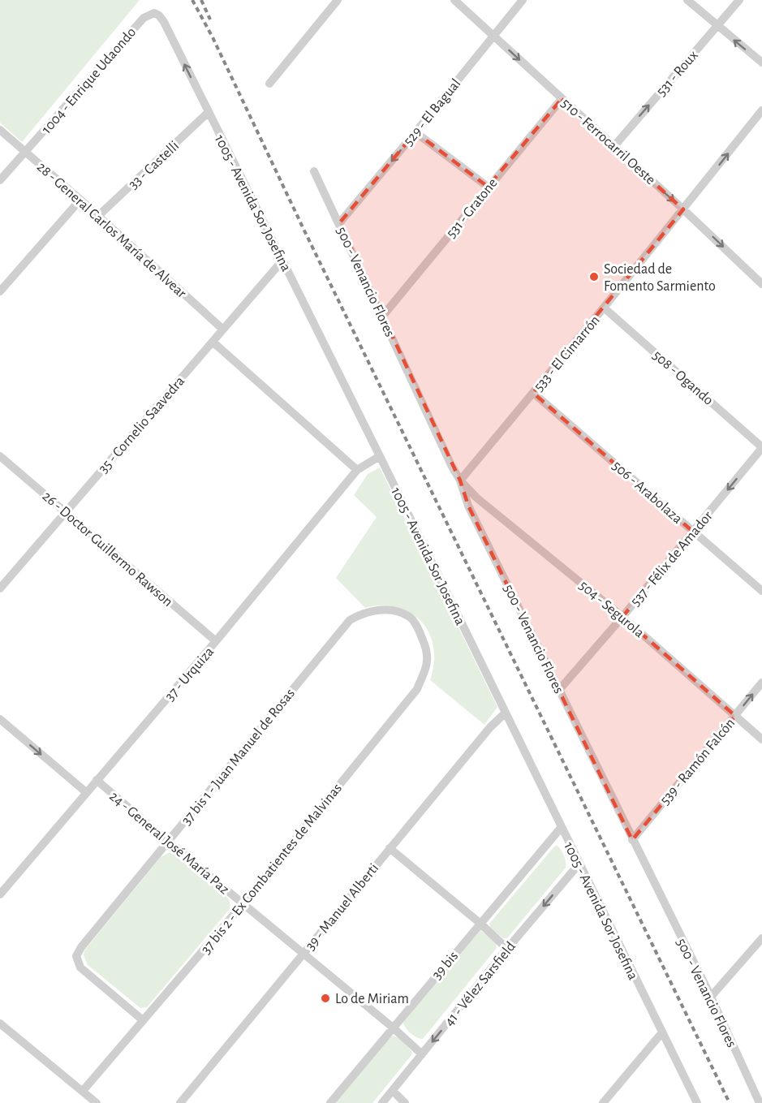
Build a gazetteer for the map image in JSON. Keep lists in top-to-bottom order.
{
  "streets": {
    "street": [
      "531 - Roux",
      "1004 - Enrique Udaondo",
      "529 - El Bagual",
      "510 - Ferrocarril Oeste",
      "33 - Castelli",
      "1005 - Avenida Sor Josefina",
      "531 - Gratone",
      "28 - General Carlos María de Alvear",
      "500 - Venancio Flores",
      "533 - El Cimarrón",
      "508 - Ogando",
      "35 - Cornelio Saavedra",
      "506 - Arabolaza",
      "26 - Doctor Guillermo Rawson",
      "537 - Félix de Amador",
      "504 - Segurola",
      "37 - Urquiza",
      "37 bis 1 - Juan Manuel de Rosas",
      "539 - Ramón Falcón",
      "24 - General José María Paz",
      "37 bis 2 - Ex Combatientes de Malvinas",
      "39 - Manuel Alberti",
      "39 bis",
      "41 - Vélez Sarsfield"
    ]
  },
  "crossings": [
    ["531 - Roux", "510 - Ferrocarril Oeste"],
    ["1004 - Enrique Udaondo", "1005 - Avenida Sor Josefina"],
    ["1004 - Enrique Udaondo", "28 - General Carlos María de Alvear"],
    ["529 - El Bagual", "510 - Ferrocarril Oeste"],
    ["529 - El Bagual", "500 - Venancio Flores"],
    ["510 - Ferrocarril Oeste", "531 - Gratone"],
    ["510 - Ferrocarril Oeste", "533 - El Cimarrón"],
    ["33 - Castelli", "1005 - Avenida Sor Josefina"],
    ["33 - Castelli", "28 - General Carlos María de Alvear"],
    ["1005 - Avenida Sor Josefina", "35 - Cornelio Saavedra"],
    ["1005 - Avenida Sor Josefina", "37 - Urquiza"],
    ["1005 - Avenida Sor Josefina", "39 - Manuel Alberti"],
    ["1005 - Avenida Sor Josefina", "39 bis"],
    ["1005 - Avenida Sor Josefina", "41 - Vélez Sarsfield"],
    ["531 - Gratone", "500 - Venancio Flores"],
    ["28 - General Carlos María de Alvear", "35 - Cornelio Saavedra"],
    ["500 - Venancio Flores", "533 - El Cimarrón"],
    ["500 - Venancio Flores", "537 - Félix de Amador"],
    ["500 - Venancio Flores", "504 - Segurola"],
    ["500 - Venancio Flores", "539 - Ramón Falcón"],
    ["533 - El Cimarrón", "508 - Ogando"],
    ["533 - El Cimarrón", "506 - Arabolaza"],
    ["533 - El Cimarrón", "504 - Segurola"],
    ["508 - Ogando", "537 - Félix de Amador"],
    ["35 - Cornelio Saavedra", "26 - Doctor Guillermo Rawson"],
    ["506 - Arabolaza", "537 - Félix de Amador"],
    ["26 - Doctor Guillermo Rawson", "37 - Urquiza"],
    ["537 - Félix de Amador", "504 - Segurola"],
    ["504 - Segurola", "539 - Ramón Falcón"],
    ["37 - Urquiza", "24 - General José María Paz"],
    ["37 bis 1 - Juan Manuel de Rosas", "24 - General José María Paz"],
    ["37 bis 1 - Juan Manuel de Rosas", "37 bis 2 - Ex Combatientes de Malvinas"],
    ["24 - General José María Paz", "37 bis 2 - Ex Combatientes de Malvinas"],
    ["24 - General José María Paz", "39 - Manuel Alberti"],
    ["24 - General José María Paz", "39 bis"],
    ["24 - General José María Paz", "41 - Vélez Sarsfield"]
  ],
  "one_way": [
    "531 - Roux",
    "529 - El Bagual",
    "510 - Ferrocarril Oeste",
    "41 - Vélez Sarsfield"
  ],
  "places": ["Sociedad de Fomento Sarmiento", "Lo de Miriam"]
}
